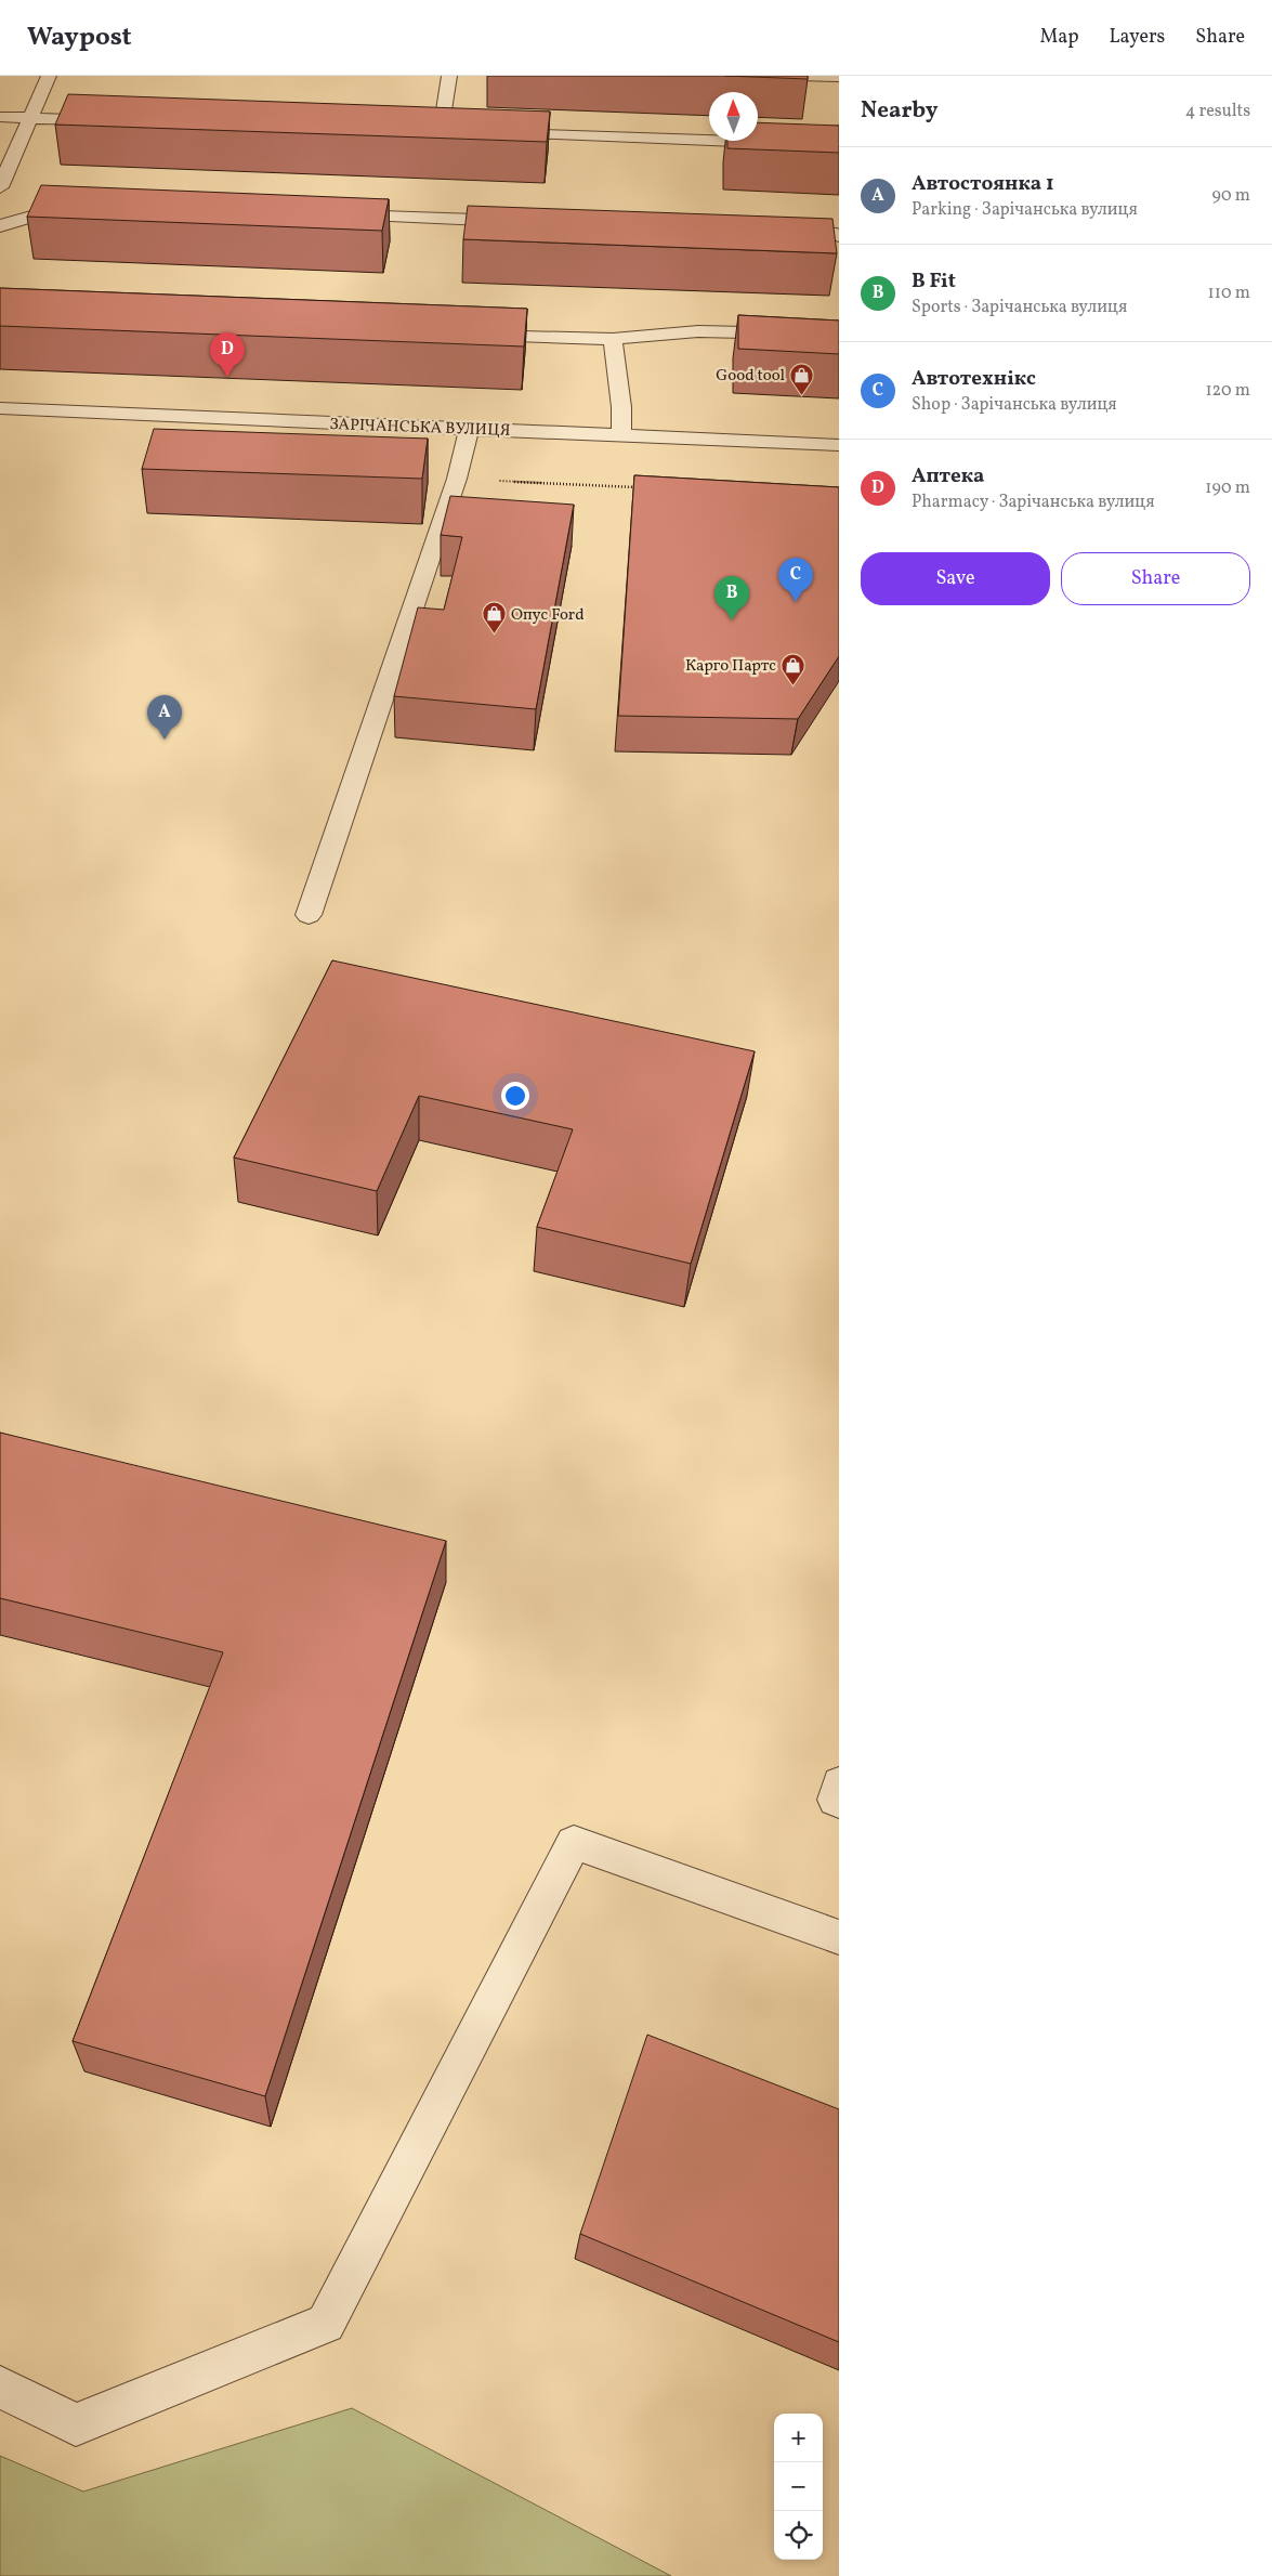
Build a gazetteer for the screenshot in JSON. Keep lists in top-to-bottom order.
{
  "streets": {
    "street": ["ЗАРІЧАНСЬКА ВУЛИЦЯ"]
  },
  "places": {
    "shop": ["Good tool", "Опус Ford", "Карго Партс"]
  },
  "north": "top",
  "page": {
    "header": "Waypost",
    "nav": ["Map", "Layers", "Share"],
    "heading": ["Nearby", "4 results"],
    "list": [
      {
        "mark": "A",
        "name": "Автостоянка 1",
        "note": "Parking · Зарічанська вулиця",
        "value": "90 m"
      },
      {
        "mark": "B",
        "name": "B Fit",
        "note": "Sports · Зарічанська вулиця",
        "value": "110 m"
      },
      {
        "mark": "C",
        "name": "Автотехнікс",
        "note": "Shop · Зарічанська вулиця",
        "value": "120 m"
      },
      {
        "mark": "D",
        "name": "Аптека",
        "note": "Pharmacy · Зарічанська вулиця",
        "value": "190 m"
      }
    ],
    "pins": [
      "D",
      "C",
      "B",
      "A"
    ],
    "buttons": ["Save", "Share"],
    "map_buttons": ["+", "−"]
  }
}
